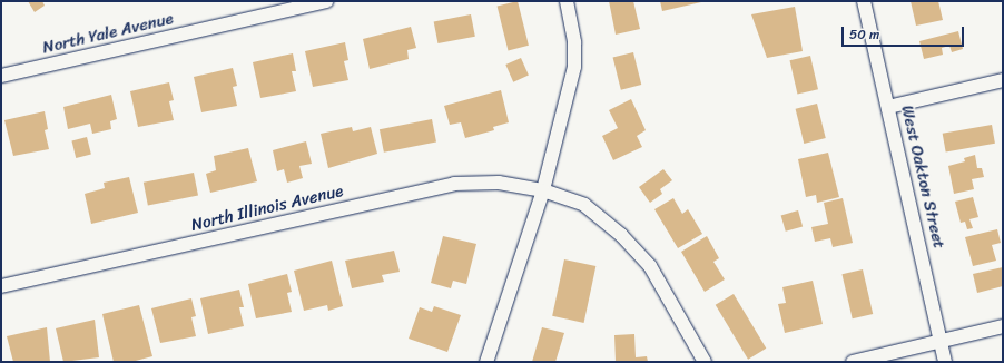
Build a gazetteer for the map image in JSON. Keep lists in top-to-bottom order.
{
  "streets": {
    "street": ["North Yale Avenue", "West Oakton Street", "North Illinois Avenue"]
  },
  "scale_bar": "50 m"
}
